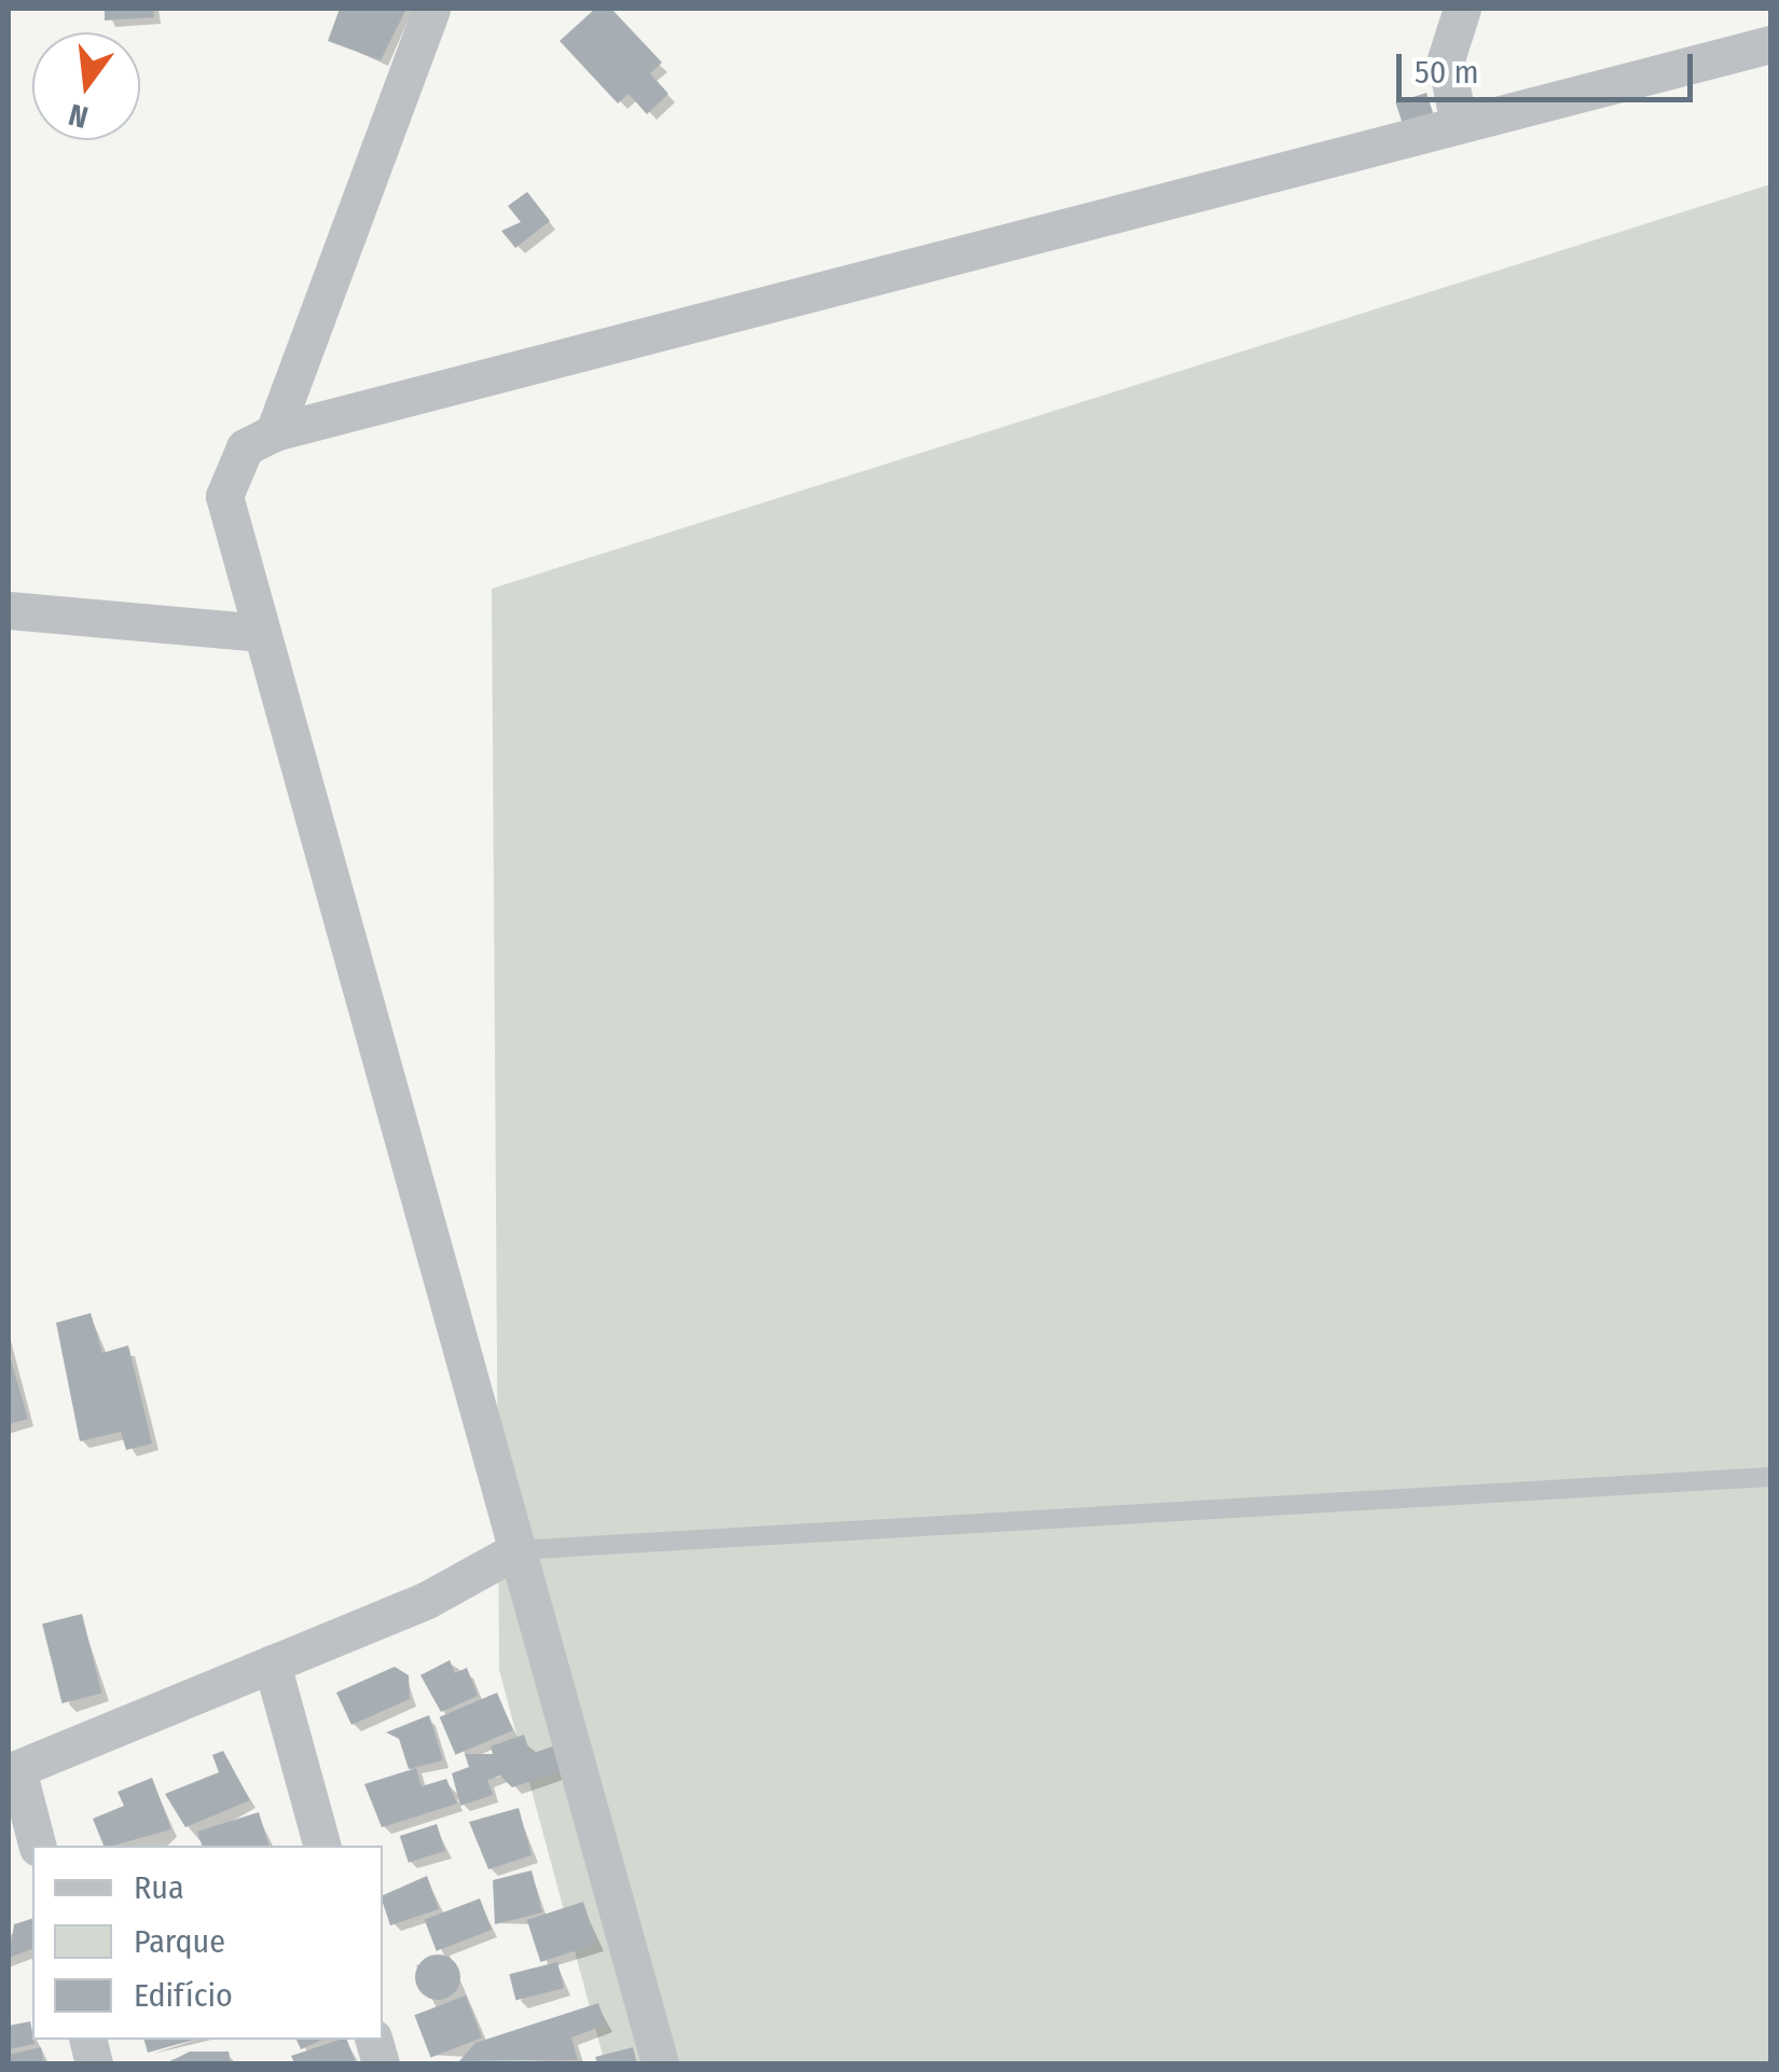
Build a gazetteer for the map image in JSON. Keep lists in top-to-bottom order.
{
  "legend": ["Rua", "Parque", "Edifício"],
  "scale_bar": "50 m",
  "north": "bottom"
}
